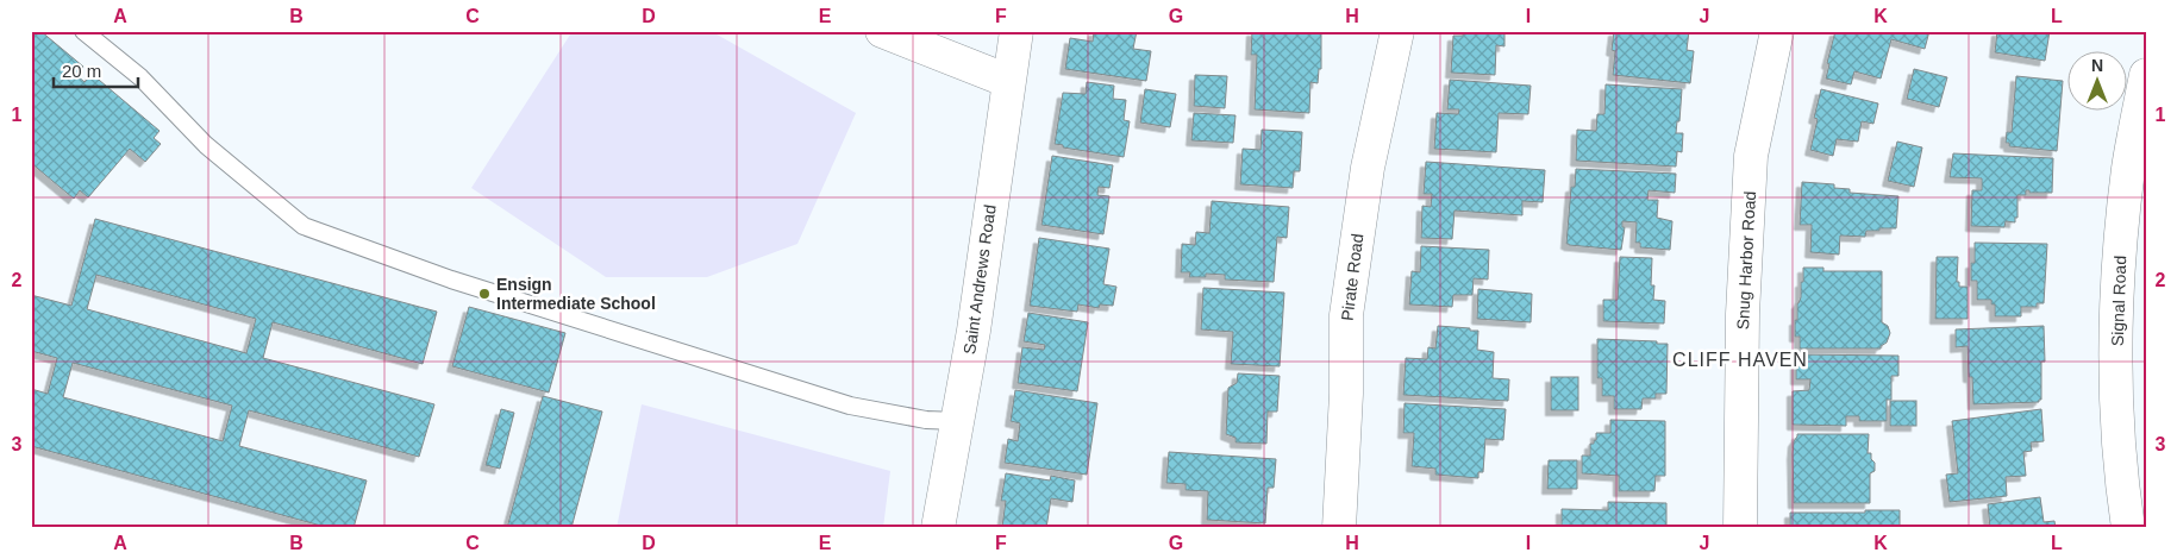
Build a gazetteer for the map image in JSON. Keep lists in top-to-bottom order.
{
  "streets": {
    "street": [
      "Snug Harbor Road",
      "Pirate Road",
      "Saint Andrews Road",
      "Signal Road"
    ]
  },
  "districts": ["CLIFF HAVEN"],
  "places": ["Ensign Intermediate School"],
  "scale_bar": "20 m",
  "north": "top",
  "grid": {
    "columns": [
      "A",
      "B",
      "C",
      "D",
      "E",
      "F",
      "G",
      "H",
      "I",
      "J",
      "K",
      "L"
    ],
    "rows": ["1", "2", "3"]
  }
}
